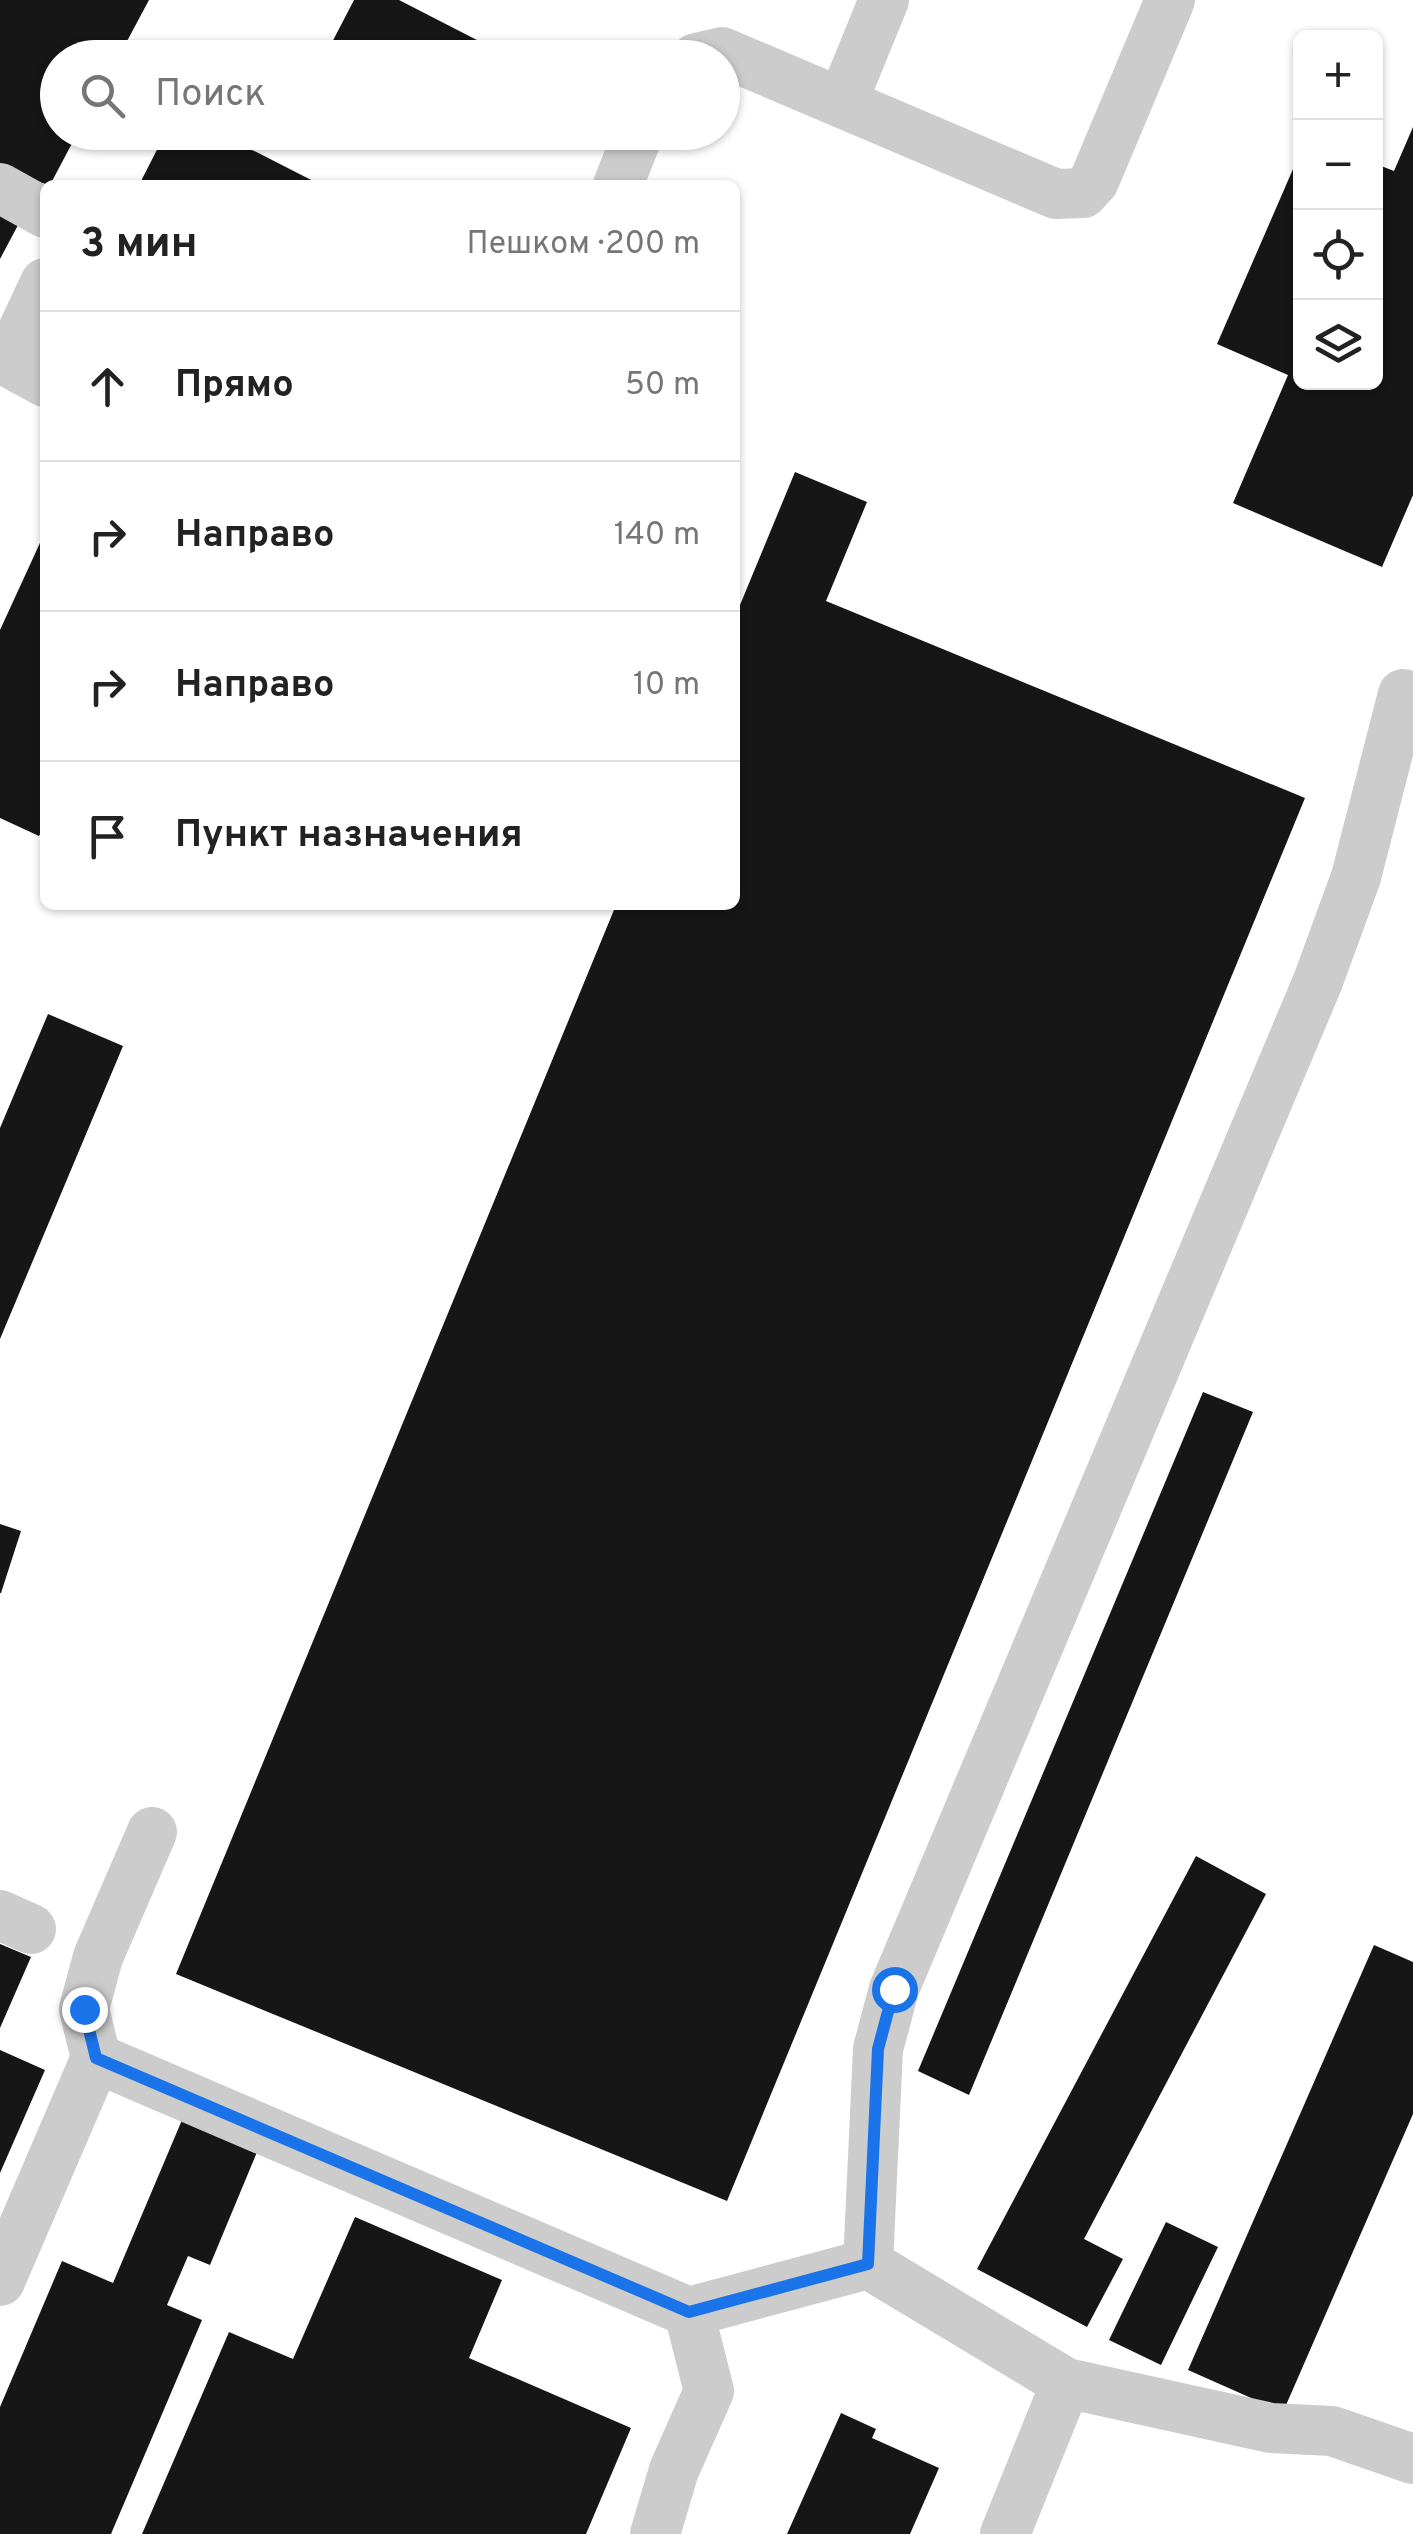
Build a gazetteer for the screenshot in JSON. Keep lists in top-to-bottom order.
{
  "page": {
    "map_buttons": ["+", "−"],
    "search": "Поиск",
    "heading": ["3 мин", "Пешком · 200 m"],
    "list": [
      ["Прямо", "50 m"],
      ["Направо", "140 m"],
      ["Направо", "10 m"],
      "Пункт назначения"
    ]
  }
}
